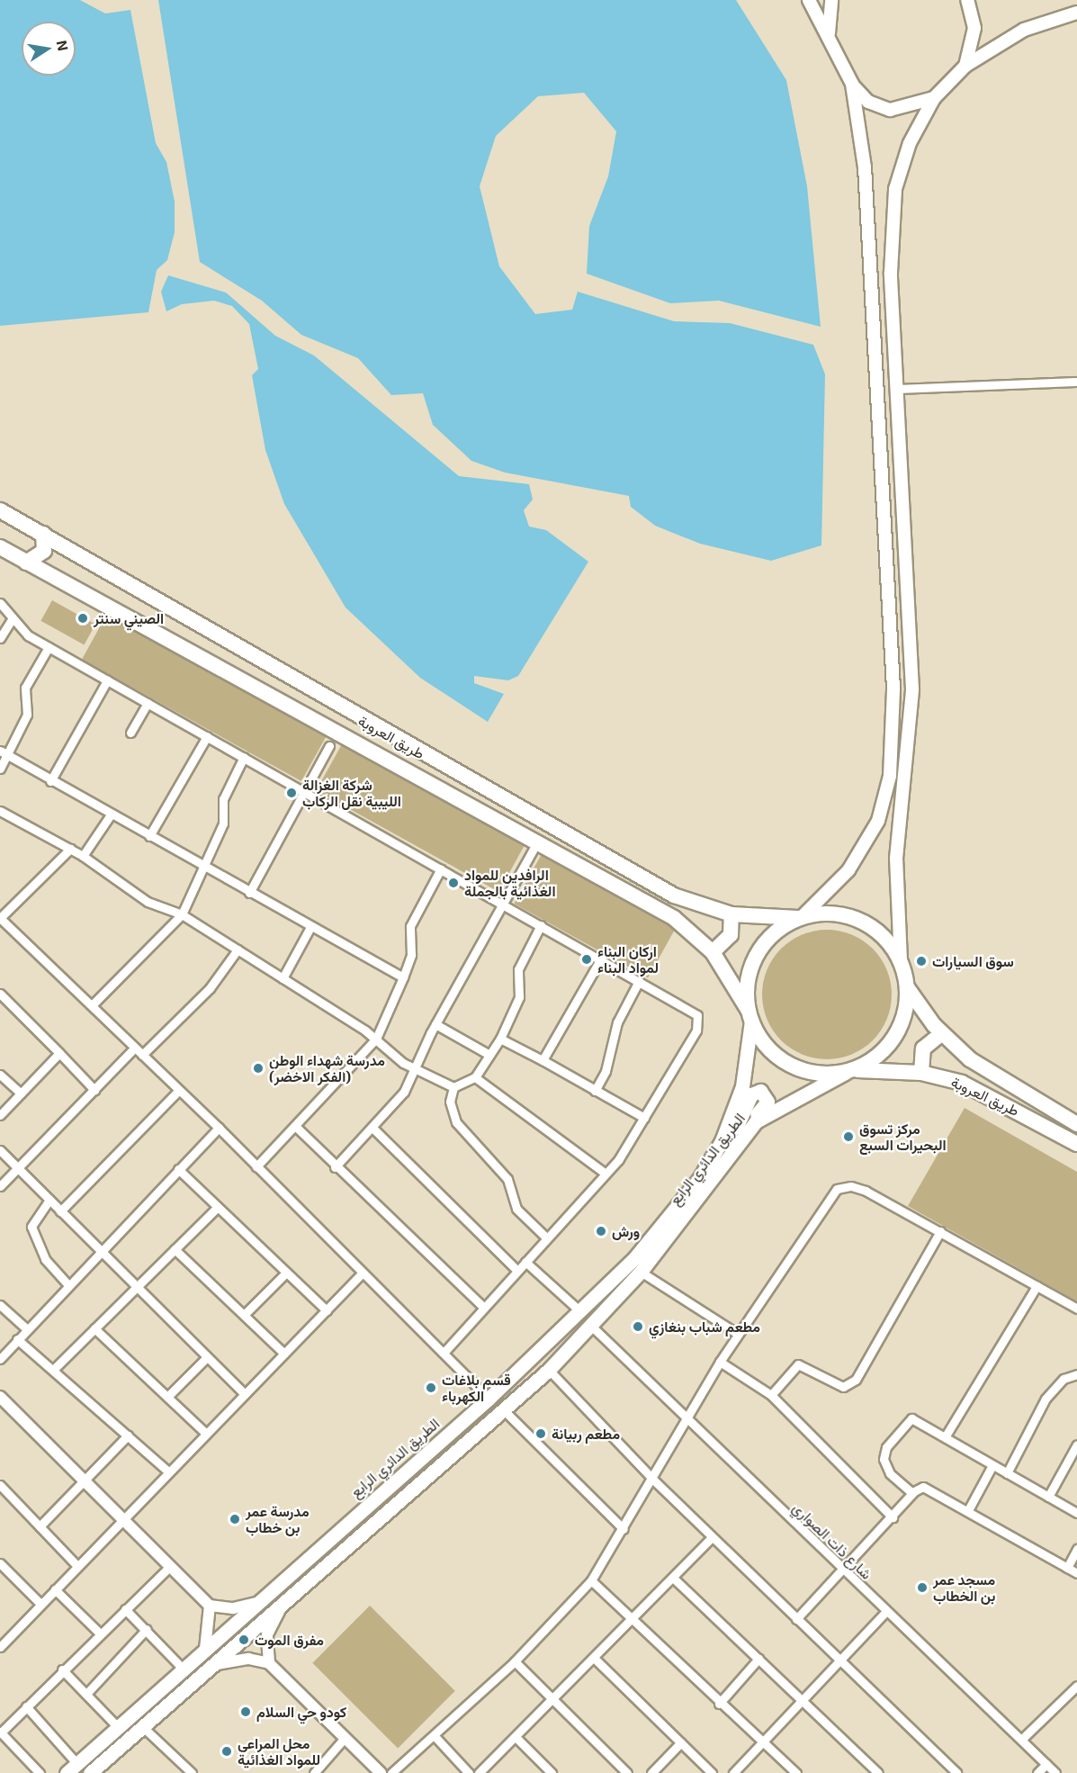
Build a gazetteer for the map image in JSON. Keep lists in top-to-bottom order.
{
  "streets": {
    "highway": ["طريق العروبة"],
    "main road": ["الطريق الدائري الرابع"],
    "street": ["شارع ذات الصواري"]
  },
  "crossings": [
    ["طريق العروبة", "الطريق الدائري الرابع"],
    ["الطريق الدائري الرابع", "شارع ذات الصواري"]
  ],
  "places": [
    "الصيني سنتر",
    "شركة الغزالة الليبية نقل الركاب",
    "الرافدين للمواد الغذائية بالجملة",
    "اركان البناء لمواد البناء",
    "سوق السيارات",
    "مدرسة شهداء الوطن (الفكر الاخضر)",
    "مركز تسوق البحيرات السبع",
    "ورش",
    "مطعم شباب بنغازي",
    "قسم بلاغات الكهرباء",
    "مطعم ربيانة",
    "مدرسة عمر بن خطاب",
    "مسجد عمر بن الخطاب",
    "مفرق الموت",
    "كودو حي السلام",
    "محل المراعي للمواد الغذائية"
  ],
  "north": "right"
}
